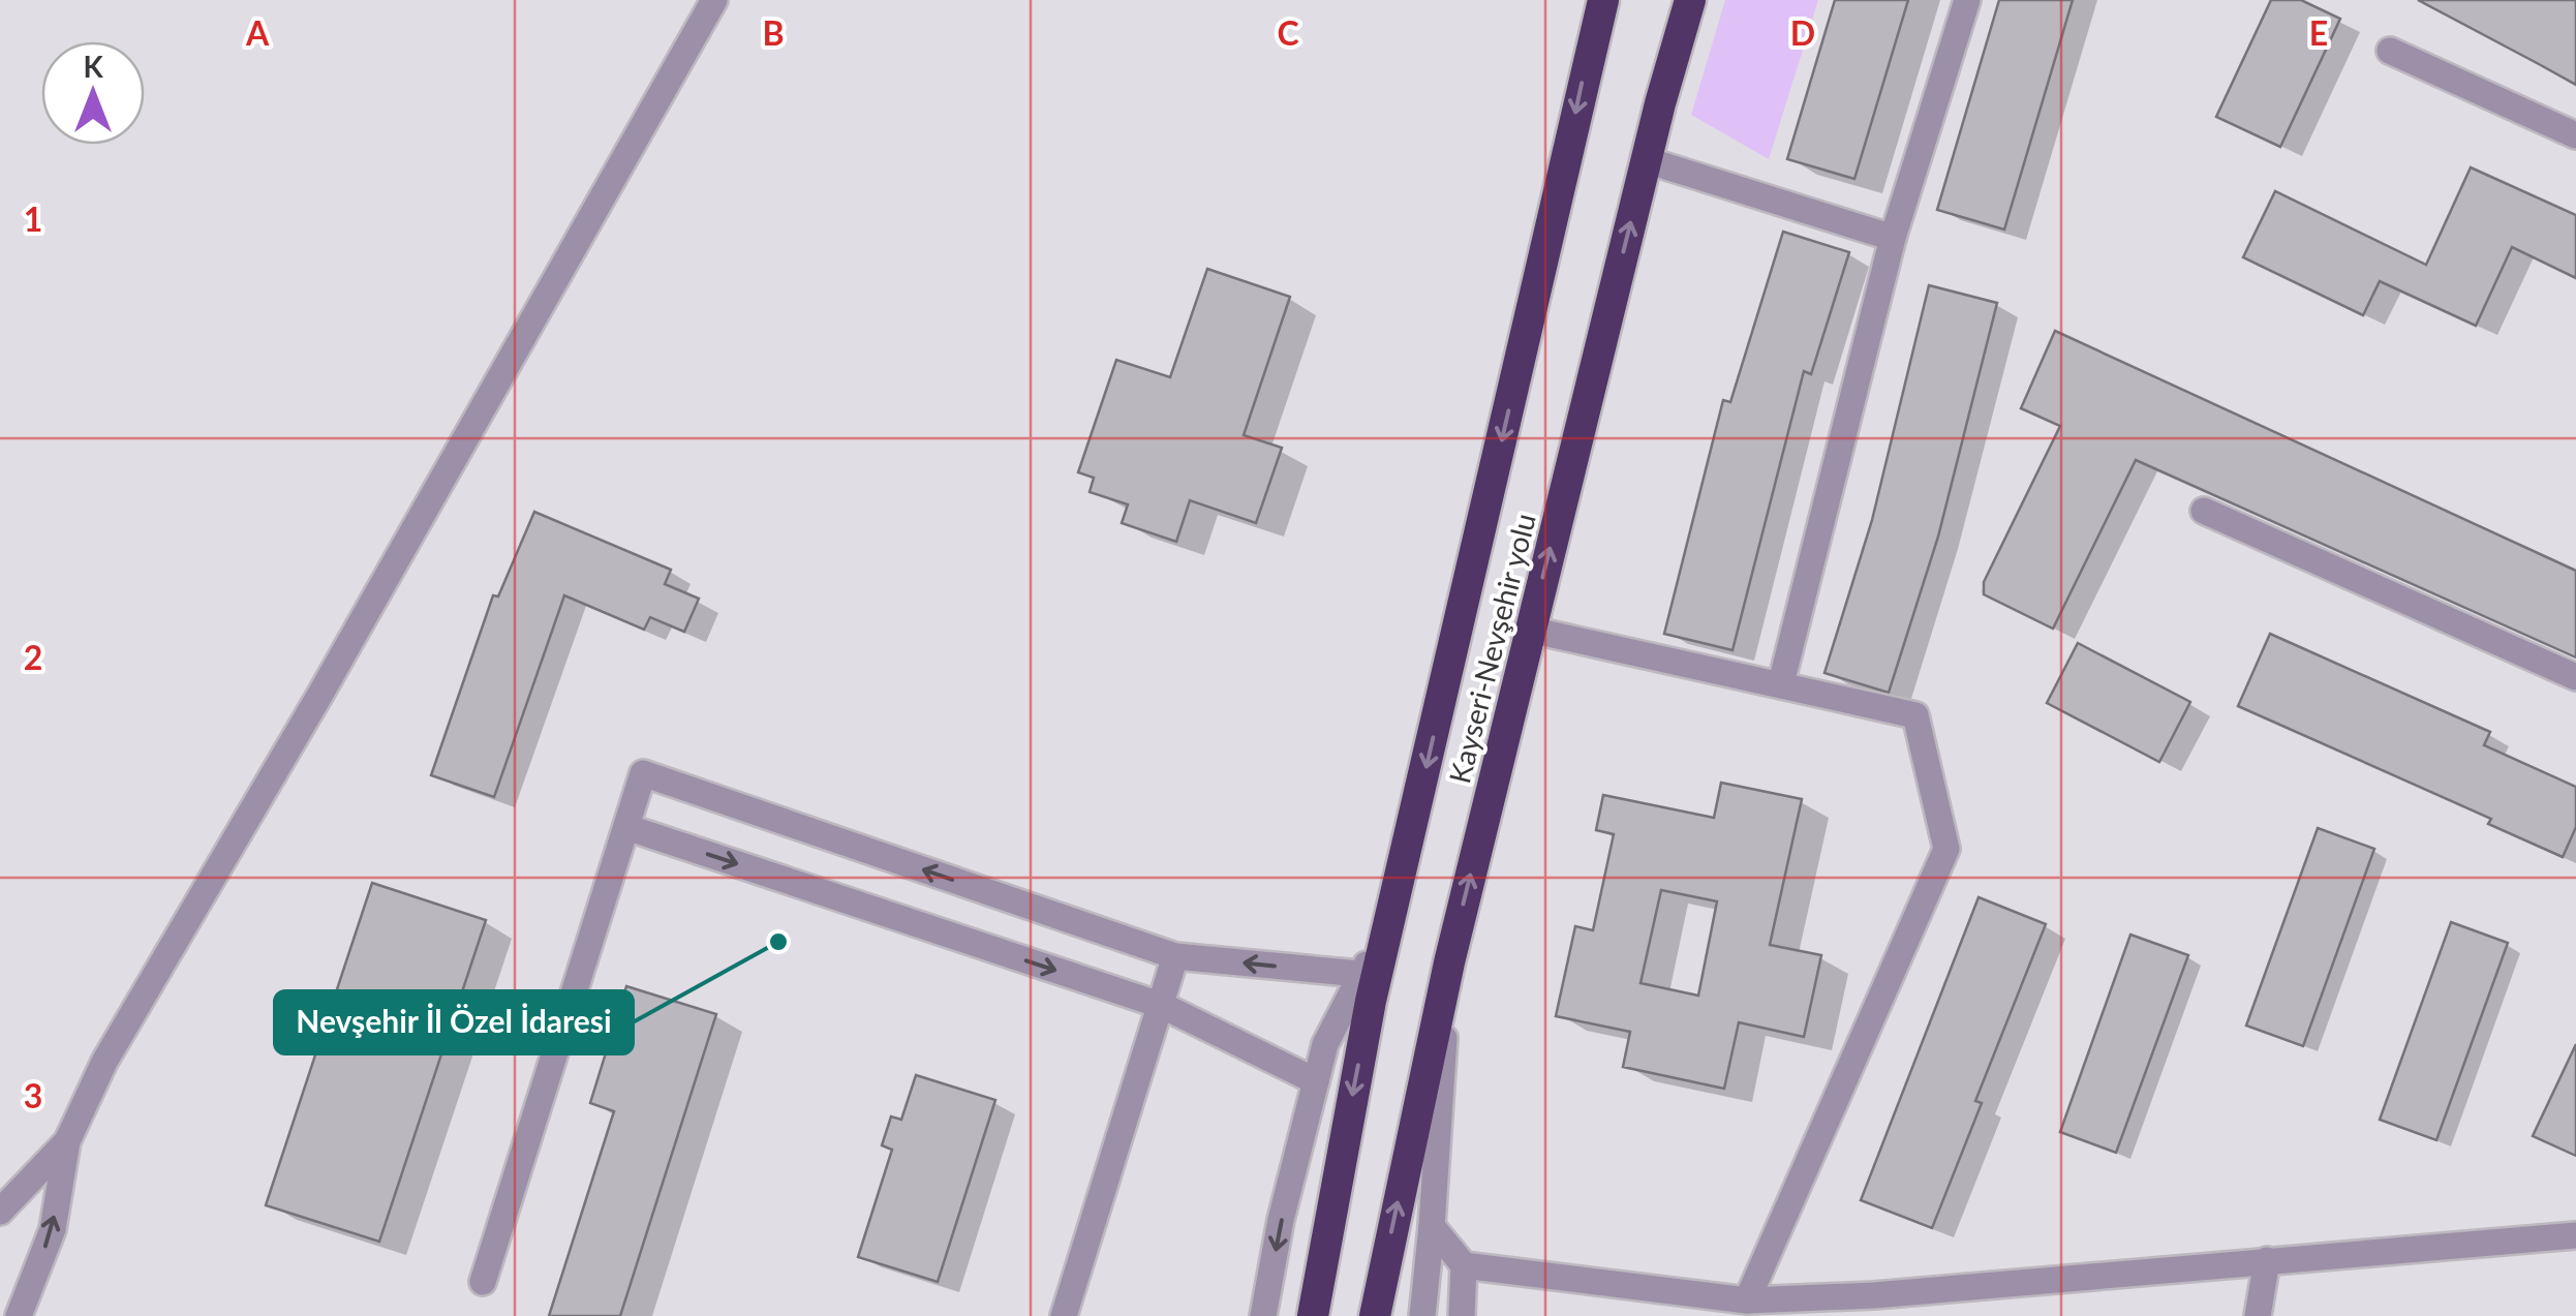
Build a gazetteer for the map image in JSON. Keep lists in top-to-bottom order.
{
  "streets": {
    "highway": ["Kayseri-Nevşehir yolu"]
  },
  "places": ["Nevşehir İl Özel İdaresi"],
  "north": "top",
  "grid": {
    "columns": [
      "A",
      "B",
      "C",
      "D",
      "E"
    ],
    "rows": ["1", "2", "3"]
  }
}
